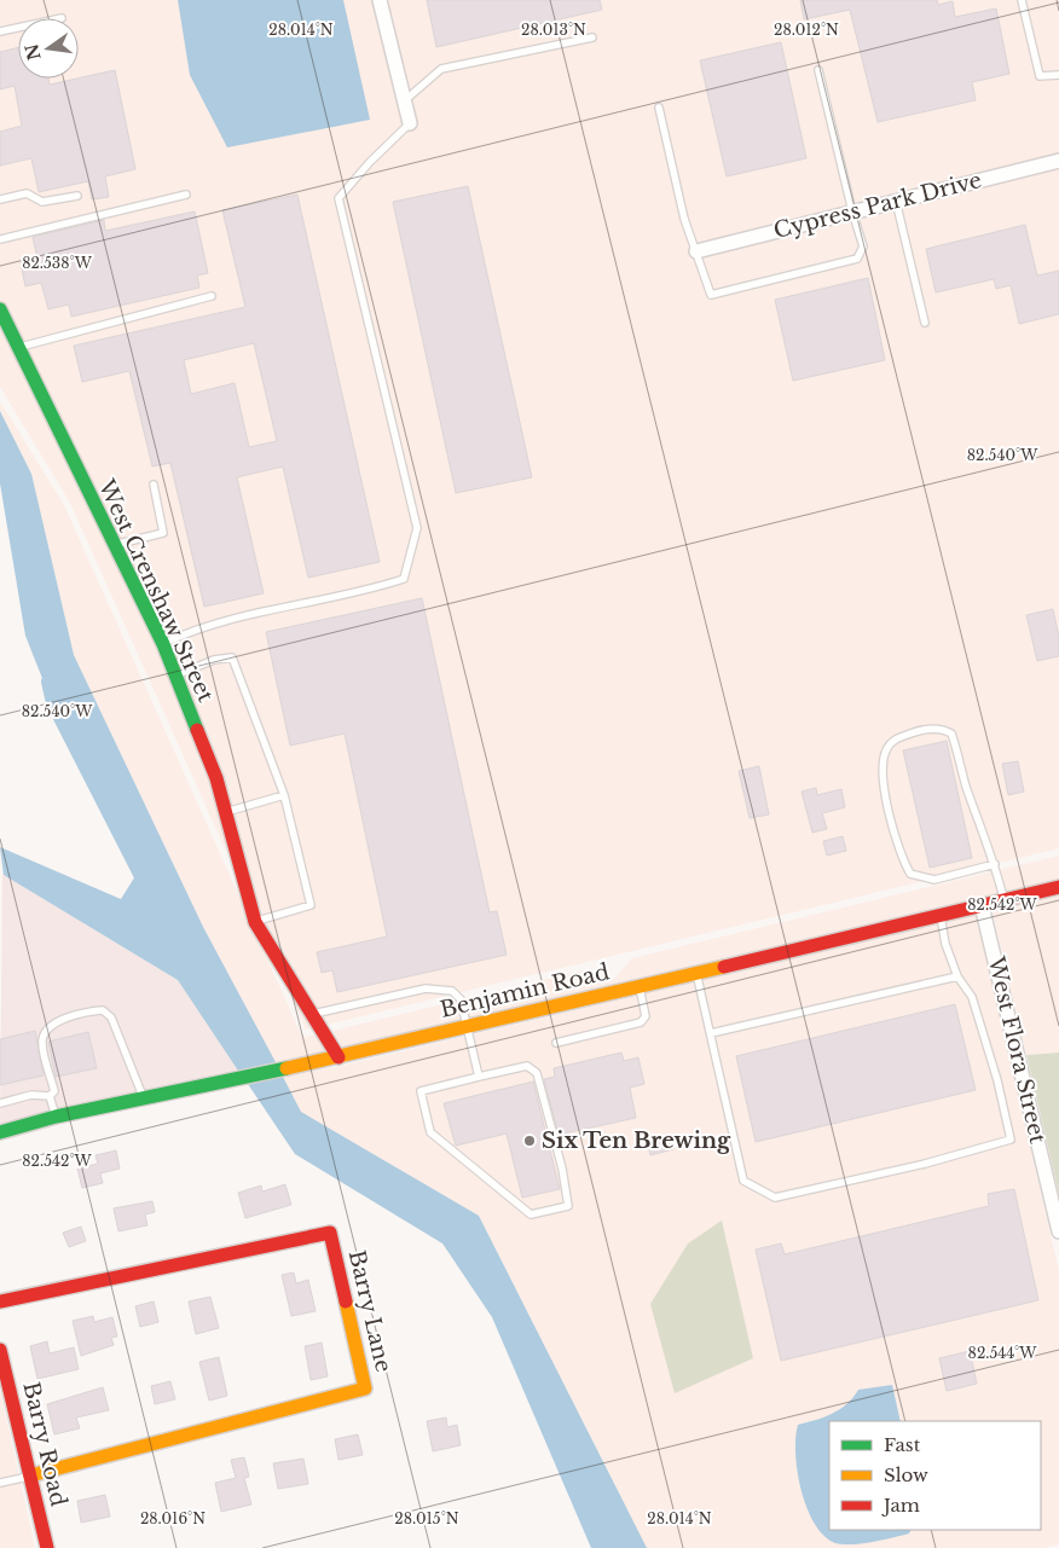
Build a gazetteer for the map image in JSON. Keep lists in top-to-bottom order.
{
  "streets": {
    "street": [
      "Cypress Park Drive",
      "West Crenshaw Street",
      "Benjamin Road",
      "West Flora Street",
      "Barry Lane",
      "Barry Road"
    ]
  },
  "crossings": [
    ["West Crenshaw Street", "Benjamin Road"],
    ["Benjamin Road", "West Flora Street"],
    ["Barry Lane", "Barry Road"]
  ],
  "places": ["Six Ten Brewing"],
  "legend": ["Fast", "Slow", "Jam"],
  "north": "left",
  "coordinates": [
    "28.014°N",
    "28.013°N",
    "28.012°N",
    "82.538°W",
    "82.540°W",
    "82.542°W",
    "82.544°W",
    "28.016°N",
    "28.015°N"
  ]
}
